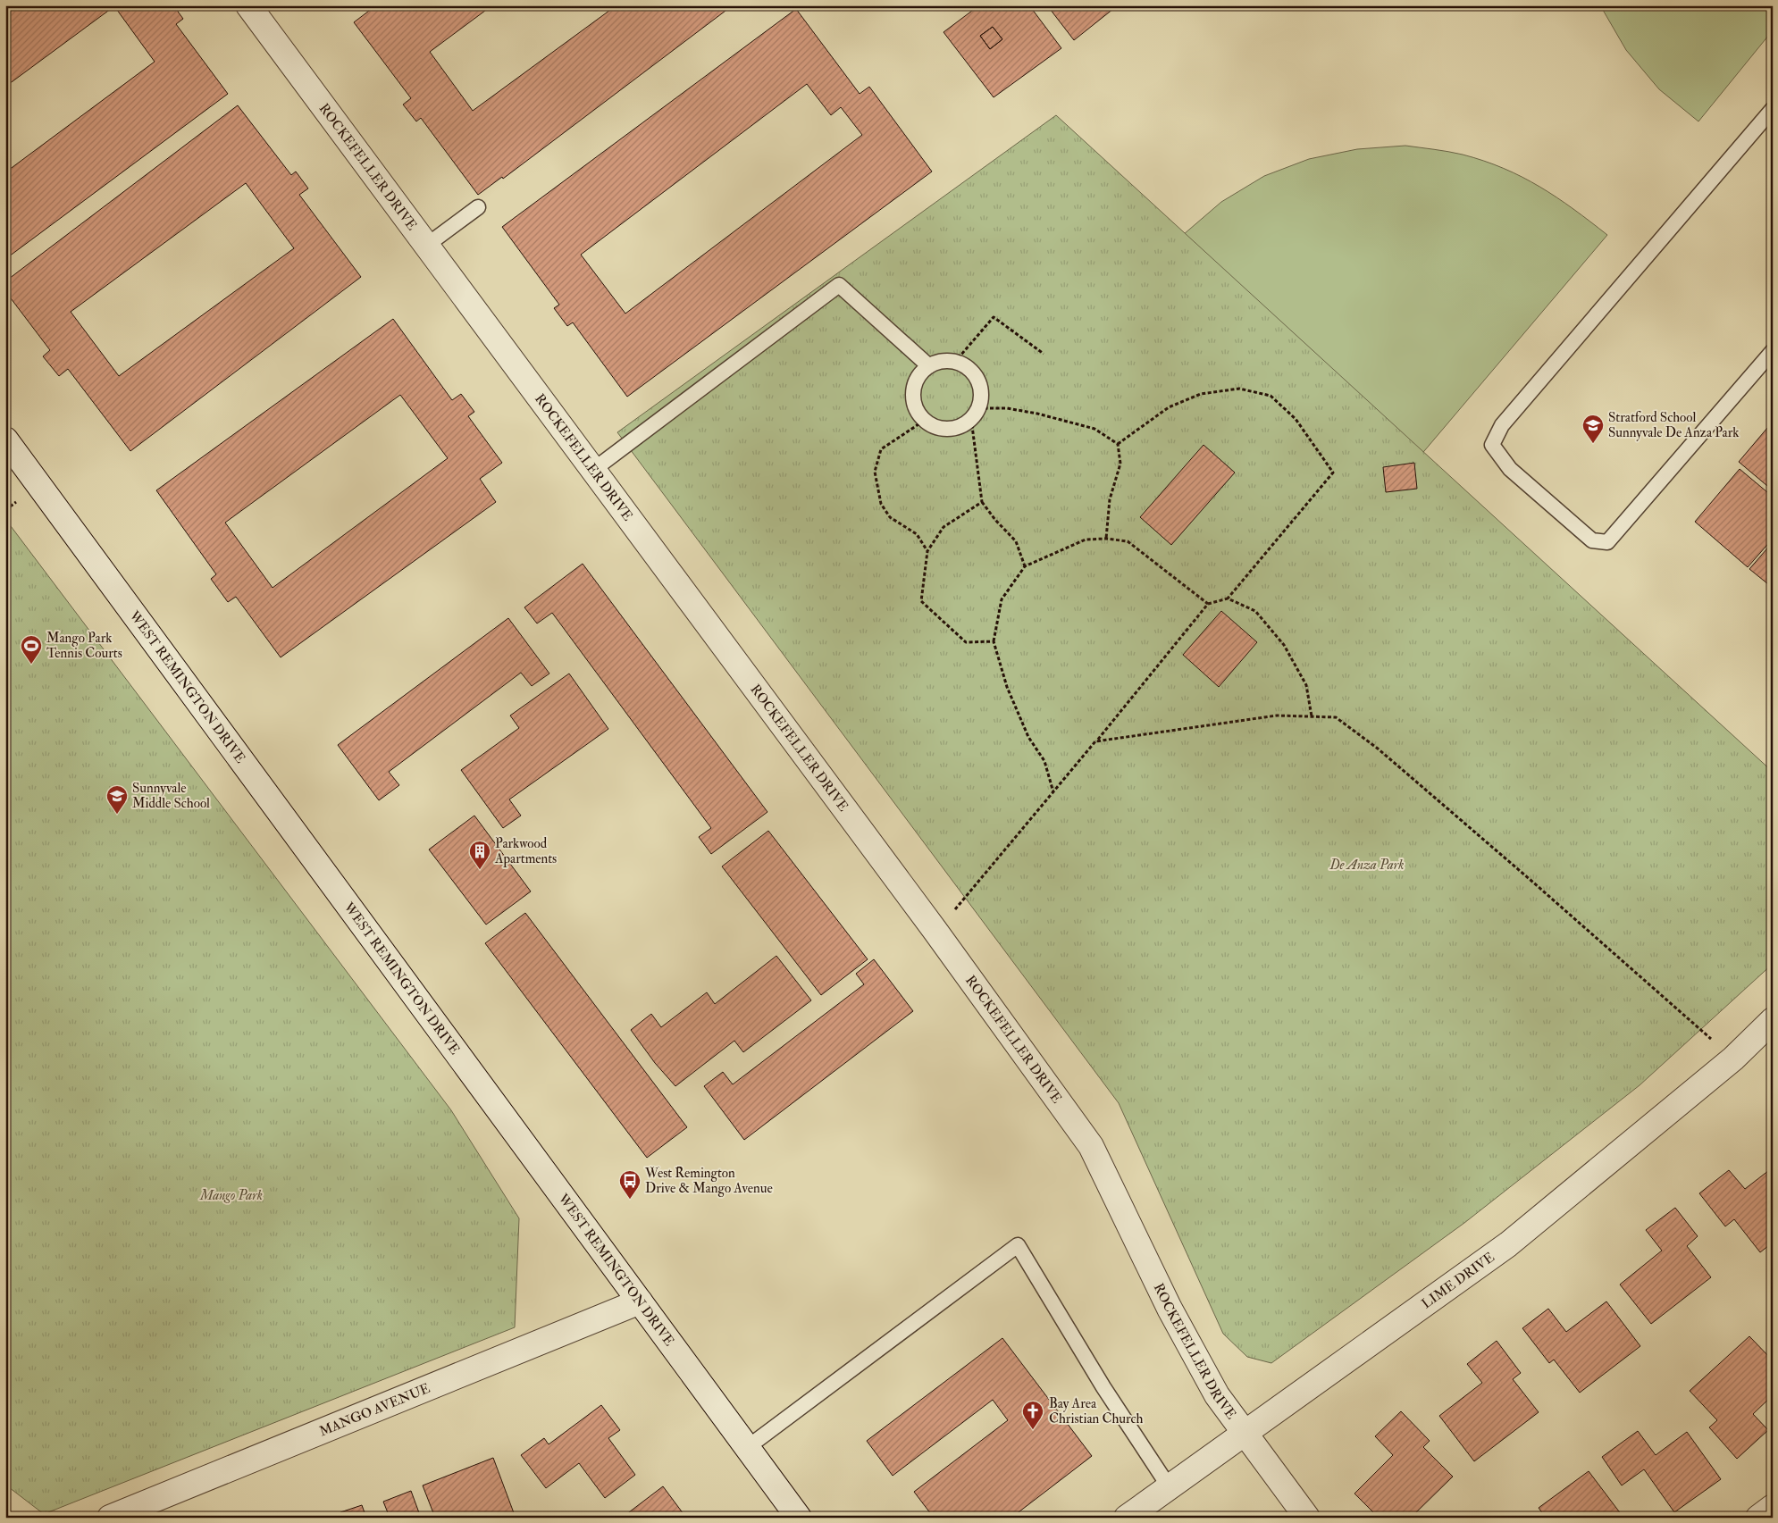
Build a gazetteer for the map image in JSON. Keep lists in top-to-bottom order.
{
  "streets": {
    "street": [
      "ROCKEFELLER DRIVE",
      "WEST REMINGTON DRIVE",
      "LIME DRIVE",
      "MANGO AVENUE"
    ]
  },
  "crossings": [
    ["ROCKEFELLER DRIVE", "LIME DRIVE"],
    ["WEST REMINGTON DRIVE", "MANGO AVENUE"]
  ],
  "parks": ["De Anza Park", "Mango Park"],
  "places": {
    "school or university": ["Stratford School Sunnyvale De Anza Park", "Sunnyvale Middle School"],
    "sports": ["Mango Park Tennis Courts"],
    "building": ["Parkwood Apartments"],
    "bus stop": ["West Remington Drive & Mango Avenue"],
    "church": ["Bay Area Christian Church"]
  }
}
